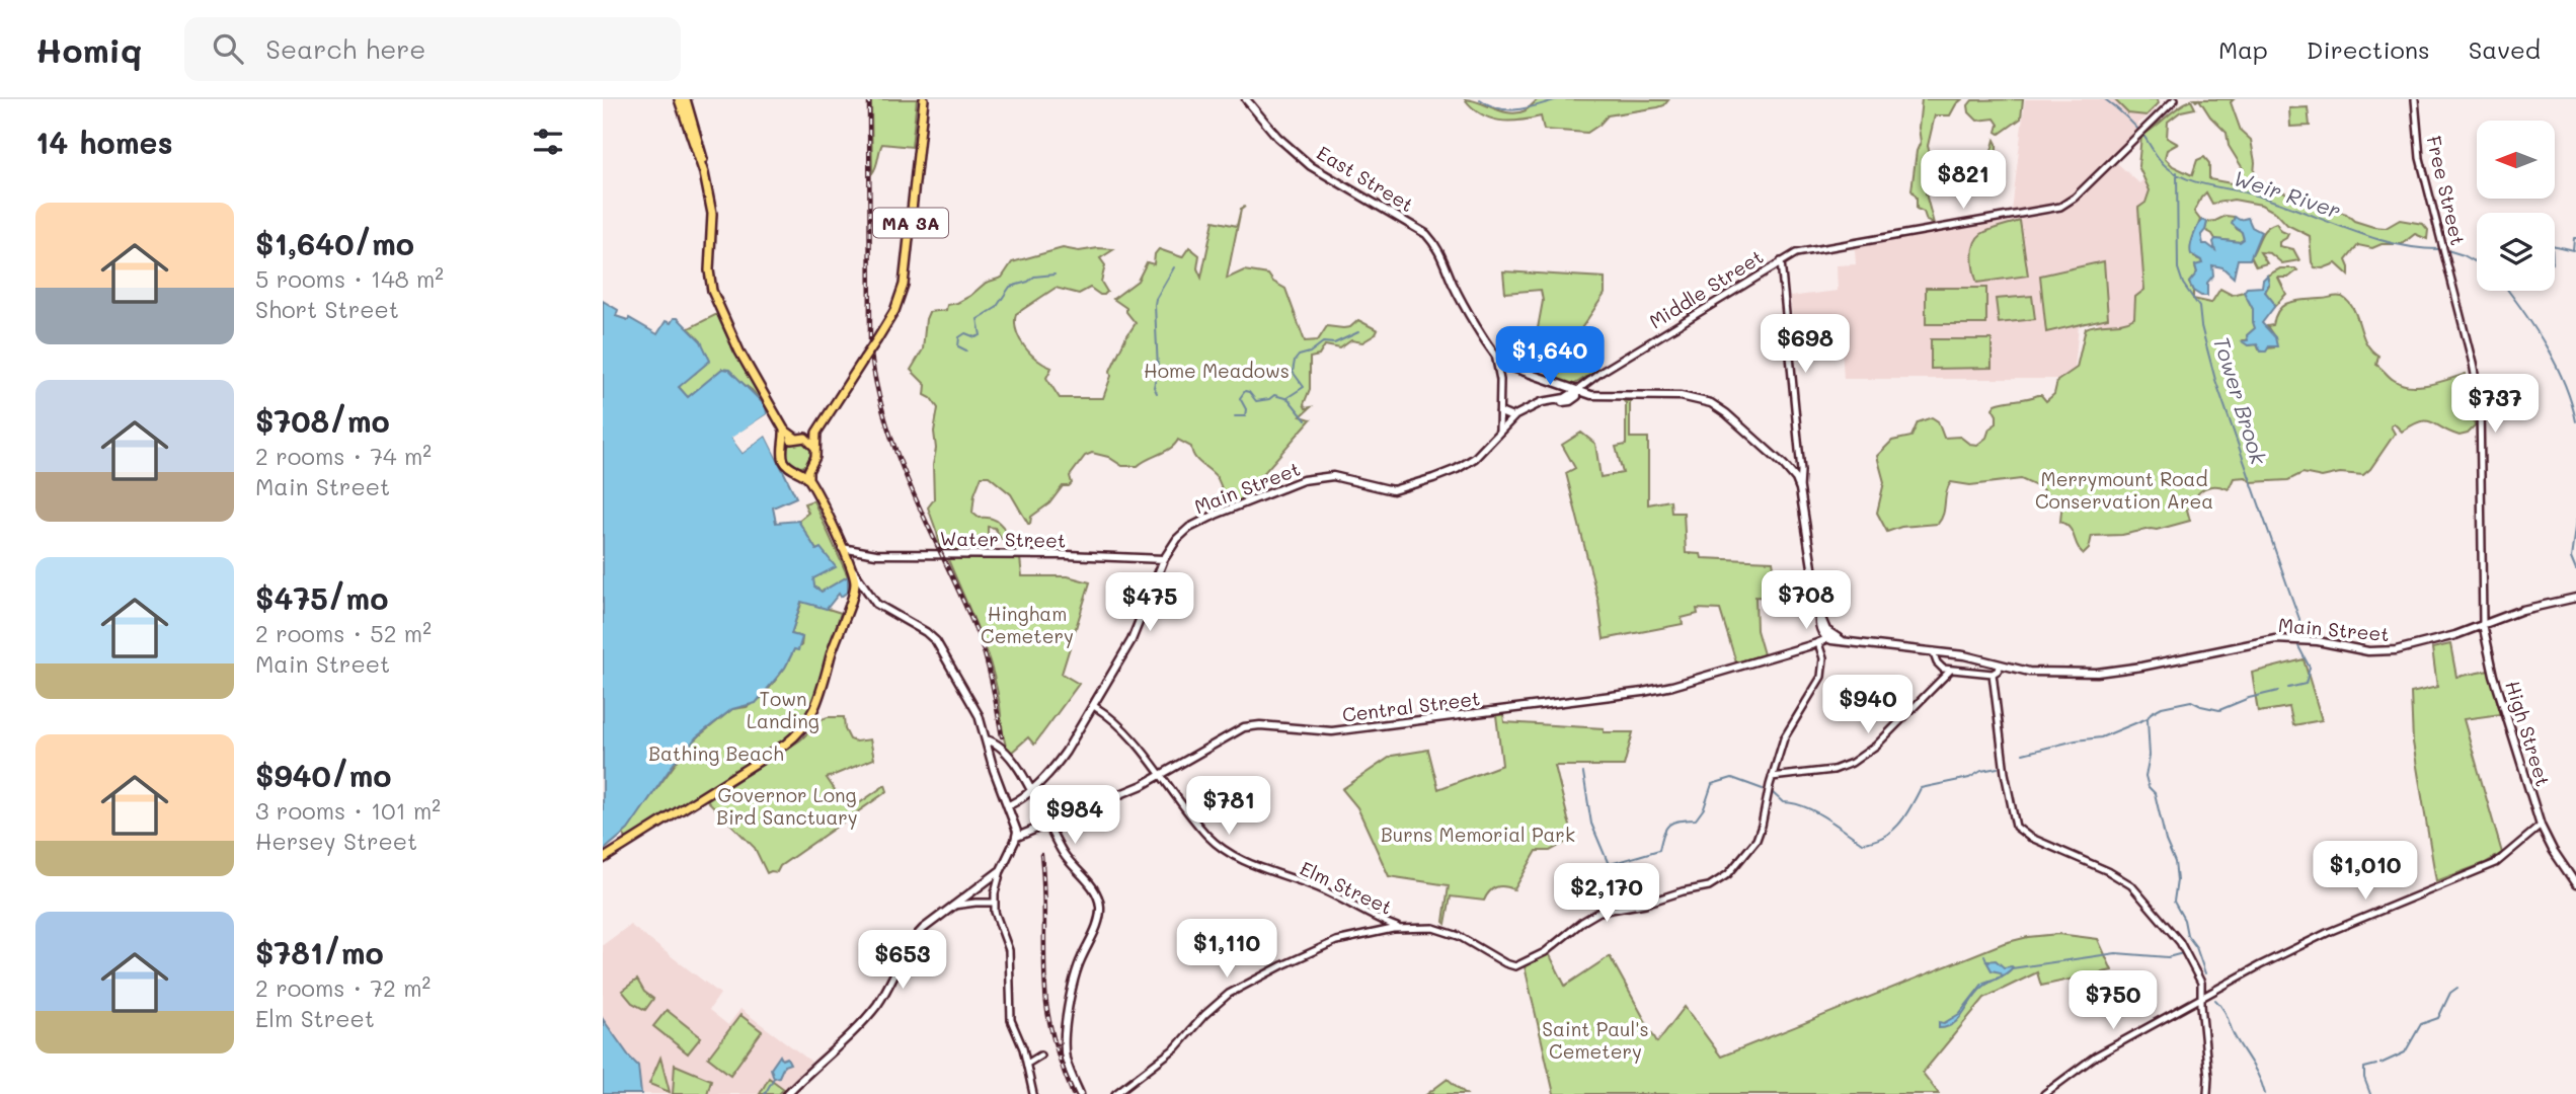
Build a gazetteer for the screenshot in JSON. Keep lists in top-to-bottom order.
{
  "streets": {
    "main road": [
      "East Street",
      "MA 3A",
      "Main Street",
      "Water Street",
      "Central Street",
      "High Street"
    ],
    "street": ["Free Street", "Middle Street", "Elm Street"]
  },
  "crossings": [
    ["Free Street", "Main Street"],
    ["Free Street", "High Street"],
    ["Middle Street", "Main Street"],
    ["Main Street", "Water Street"],
    ["Main Street", "Central Street"],
    ["Main Street", "High Street"],
    ["Main Street", "Elm Street"],
    ["Central Street", "Elm Street"]
  ],
  "water": ["Weir River", "Tower Brook"],
  "parks": [
    "Home Meadows",
    "Merrymount Road Conservation Area",
    "Hingham Cemetery",
    "Town Landing",
    "Bathing Beach",
    "Governor Long Bird Sanctuary",
    "Burns Memorial Park",
    "Saint Paul's Cemetery"
  ],
  "north": "left",
  "page": {
    "header": "Homiq",
    "search": "Search here",
    "nav": ["Map", "Directions", "Saved"],
    "heading": "14 homes",
    "price": [
      "$821",
      "$698",
      "$1,640",
      "$737",
      "$708",
      "$475",
      "$940",
      "$781",
      "$984",
      "$1,010",
      "$2,170",
      "$1,110",
      "$653",
      "$750"
    ],
    "list": [
      {
        "name": "$1,640/mo",
        "note": "5 rooms · 148 m² · Short Street"
      },
      {
        "name": "$708/mo",
        "note": "2 rooms · 74 m² · Main Street"
      },
      {
        "name": "$475/mo",
        "note": "2 rooms · 52 m² · Main Street"
      },
      {
        "name": "$940/mo",
        "note": "3 rooms · 101 m² · Hersey Street"
      },
      {
        "name": "$781/mo",
        "note": "2 rooms · 72 m² · Elm Street"
      }
    ]
  }
}
